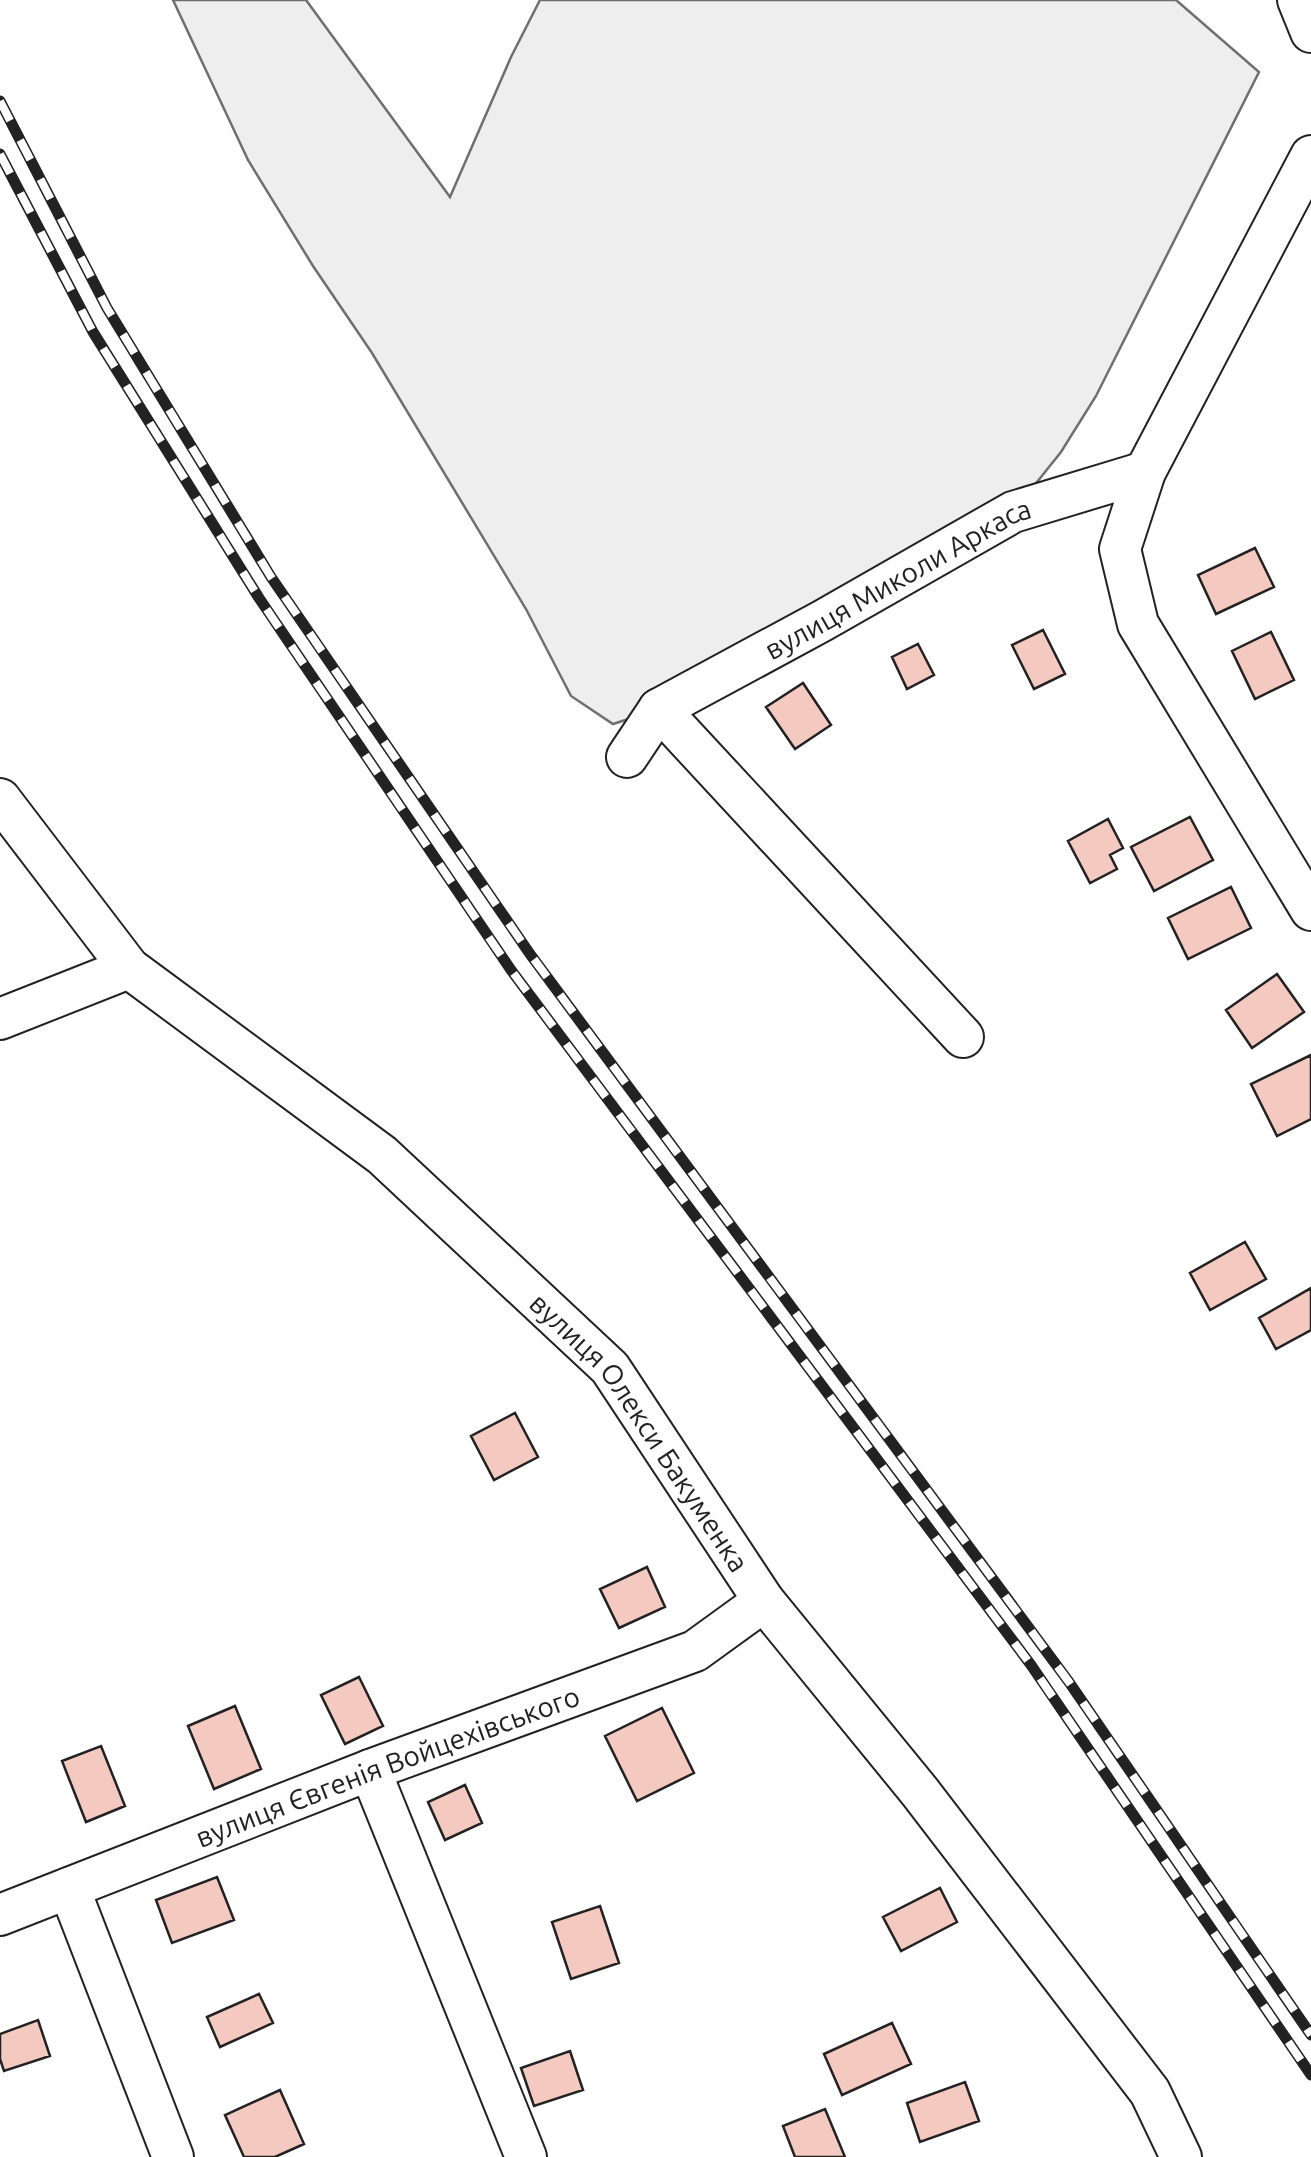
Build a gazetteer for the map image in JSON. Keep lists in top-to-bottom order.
{
  "streets": {
    "street": ["вулиця Миколи Аркаса", "вулиця Олекси Бакуменка", "вулиця Євгенія Войцехівського"]
  },
  "crossings": [
    ["вулиця Олекси Бакуменка", "вулиця Євгенія Войцехівського"]
  ]
}
